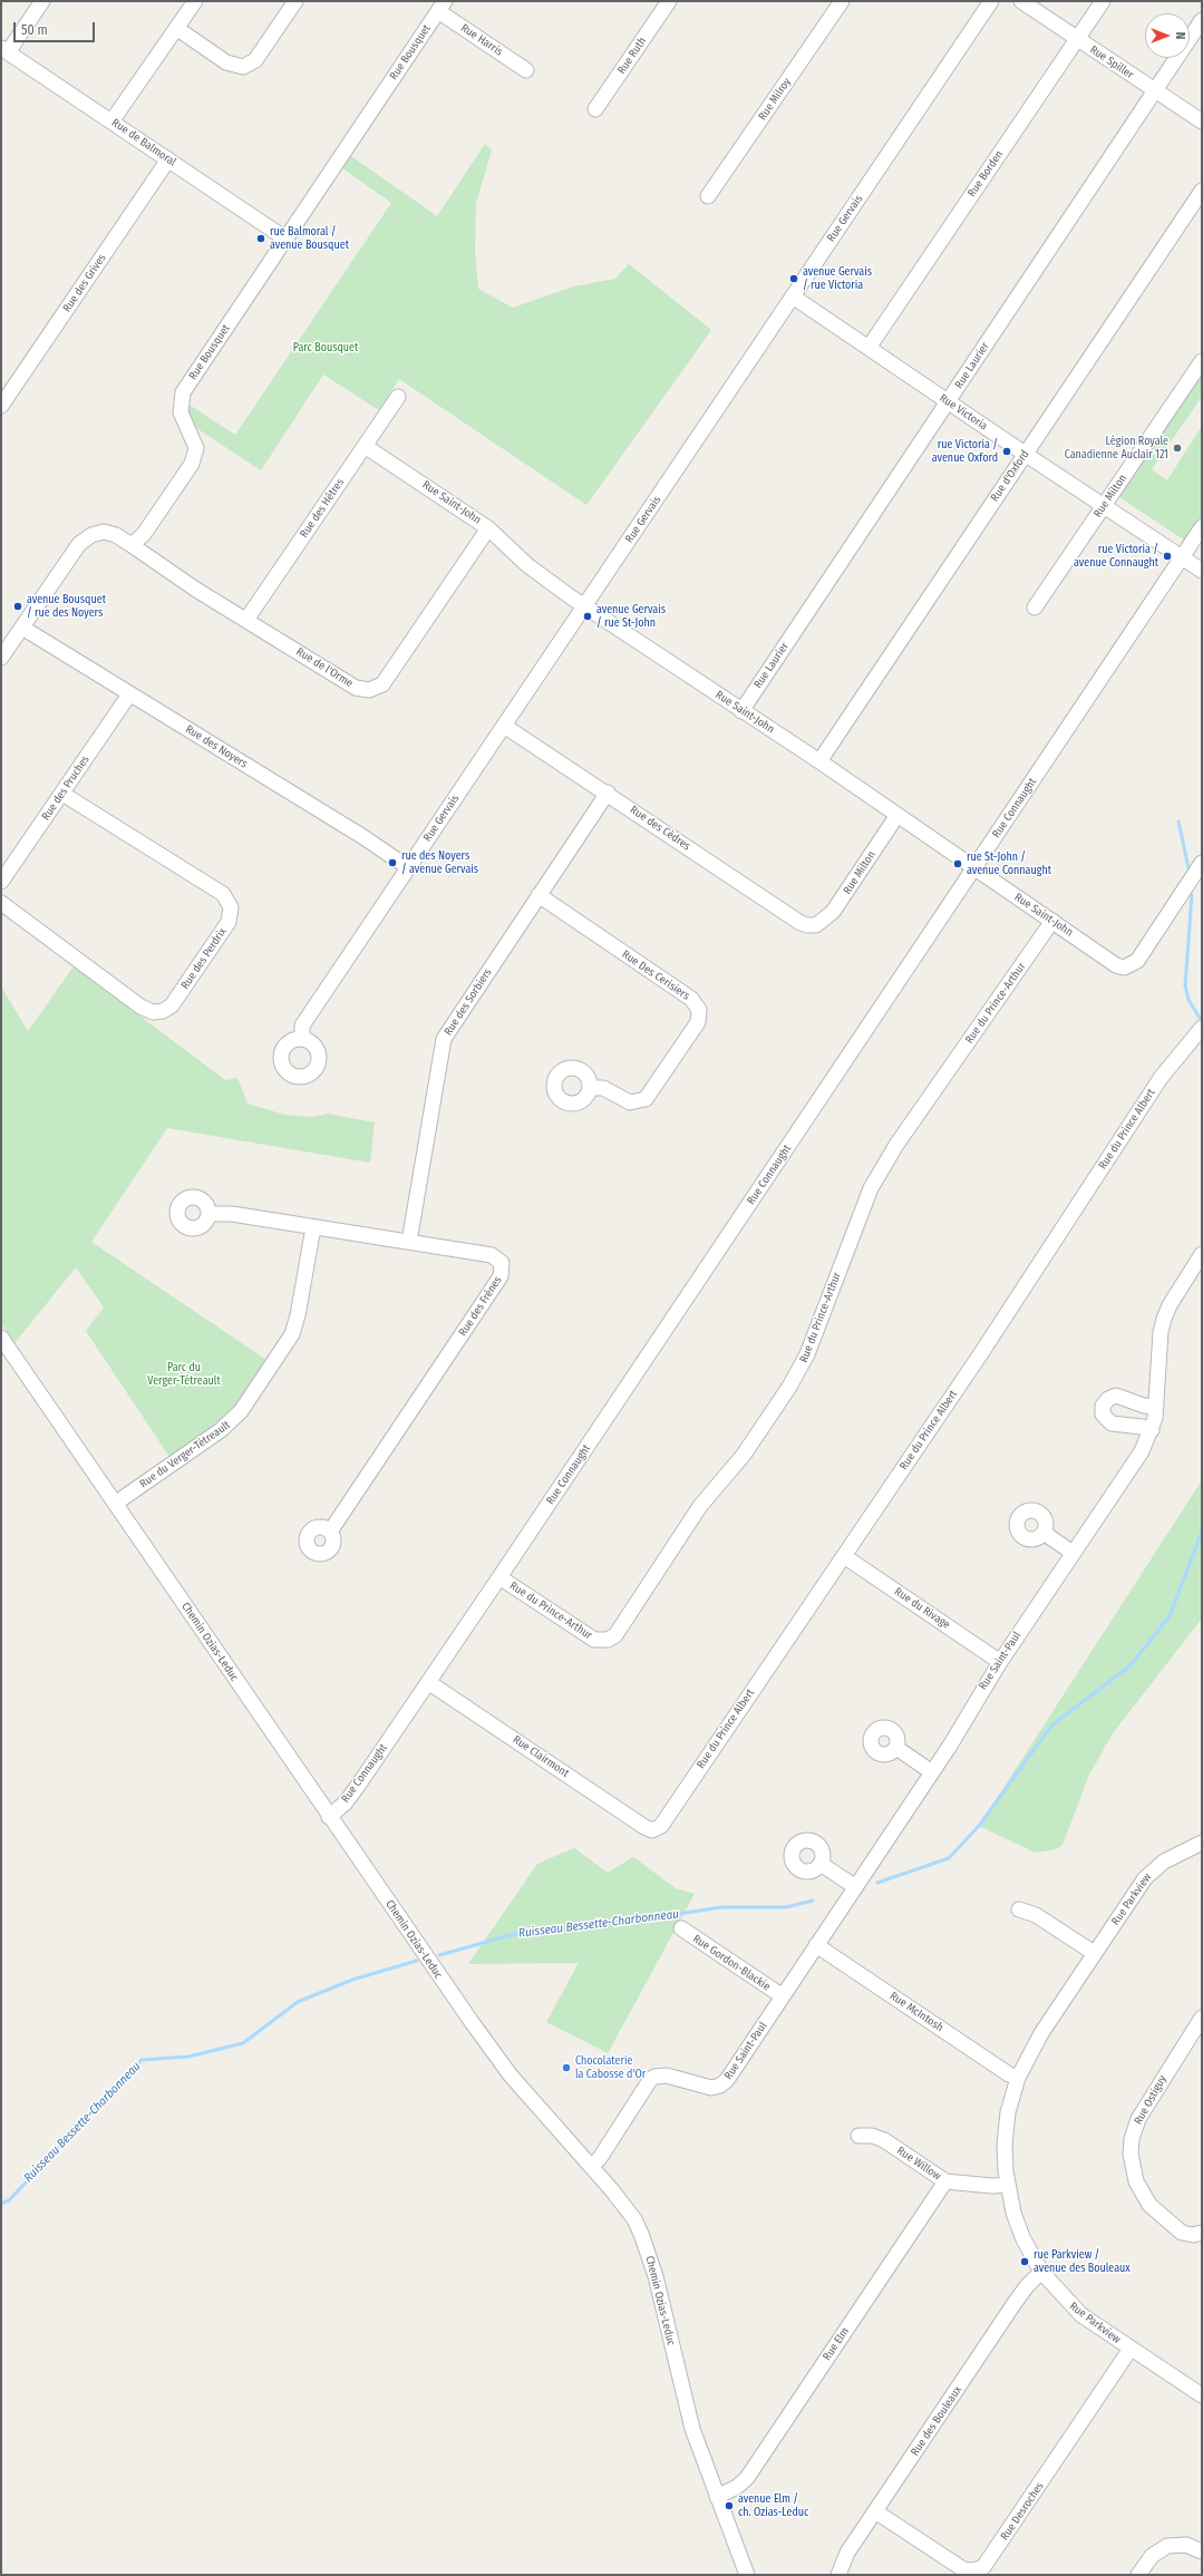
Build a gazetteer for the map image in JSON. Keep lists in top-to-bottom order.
{
  "streets": {
    "street": [
      "Rue Harris",
      "Rue Bousquet",
      "Rue Ruth",
      "Rue Spiller",
      "Rue Milroy",
      "Rue de Balmoral",
      "Rue Borden",
      "Rue Gervais",
      "Rue des Grives",
      "Rue Laurier",
      "Rue Victoria",
      "Rue d'Oxford",
      "Rue Milton",
      "Rue Saint-John",
      "Rue des Hêtres",
      "Rue de l'Orme",
      "Rue des Noyers",
      "Rue des Pruches",
      "Rue Connaught",
      "Rue des Cèdres",
      "Rue des Perdrix",
      "Rue Des Cerisiers",
      "Rue des Sorbiers",
      "Rue du Prince-Arthur",
      "Rue du Prince Albert",
      "Rue des Frénes",
      "Rue du Verger-Tétreault",
      "Rue du Rivage",
      "Chemin Ozias-Leduc",
      "Rue Saint-Paul",
      "Rue Clairmont",
      "Rue Parkview",
      "Rue Gordon-Blackie",
      "Rue McIntosh",
      "Rue Ostiguy",
      "Rue Willow",
      "Rue Elm",
      "Rue des Bouleaux",
      "Rue Desroches"
    ]
  },
  "crossings": [
    ["Rue Harris", "Rue Bousquet"],
    ["Rue Bousquet", "Rue de Balmoral"],
    ["Rue Bousquet", "Rue de l'Orme"],
    ["Rue Spiller", "Rue Borden"],
    ["Rue Spiller", "Rue Laurier"],
    ["Rue de Balmoral", "Rue des Grives"],
    ["Rue Borden", "Rue Victoria"],
    ["Rue Gervais", "Rue Victoria"],
    ["Rue Gervais", "Rue Saint-John"],
    ["Rue Gervais", "Rue des Noyers"],
    ["Rue Gervais", "Rue des Cèdres"],
    ["Rue Laurier", "Rue Victoria"],
    ["Rue Laurier", "Rue Saint-John"],
    ["Rue Victoria", "Rue d'Oxford"],
    ["Rue Victoria", "Rue Milton"],
    ["Rue Victoria", "Rue Connaught"],
    ["Rue d'Oxford", "Rue Saint-John"],
    ["Rue Milton", "Rue Saint-John"],
    ["Rue Milton", "Rue des Cèdres"],
    ["Rue Saint-John", "Rue des Hêtres"],
    ["Rue Saint-John", "Rue de l'Orme"],
    ["Rue Saint-John", "Rue Connaught"],
    ["Rue Saint-John", "Rue du Prince-Arthur"],
    ["Rue des Hêtres", "Rue de l'Orme"],
    ["Rue des Noyers", "Rue des Pruches"],
    ["Rue des Pruches", "Rue des Perdrix"],
    ["Rue Connaught", "Rue du Prince-Arthur"],
    ["Rue Connaught", "Chemin Ozias-Leduc"],
    ["Rue Connaught", "Rue Clairmont"],
    ["Rue des Cèdres", "Rue des Sorbiers"],
    ["Rue Des Cerisiers", "Rue des Sorbiers"],
    ["Rue des Sorbiers", "Rue des Frénes"],
    ["Rue du Prince Albert", "Rue du Rivage"],
    ["Rue du Prince Albert", "Rue Clairmont"],
    ["Rue des Frénes", "Rue du Verger-Tétreault"],
    ["Rue du Verger-Tétreault", "Chemin Ozias-Leduc"],
    ["Rue du Rivage", "Rue Saint-Paul"],
    ["Chemin Ozias-Leduc", "Rue Saint-Paul"],
    ["Chemin Ozias-Leduc", "Rue Elm"],
    ["Rue Saint-Paul", "Rue Gordon-Blackie"],
    ["Rue Saint-Paul", "Rue McIntosh"],
    ["Rue Parkview", "Rue McIntosh"],
    ["Rue Parkview", "Rue Willow"],
    ["Rue Parkview", "Rue des Bouleaux"],
    ["Rue Parkview", "Rue Desroches"],
    ["Rue Willow", "Rue Elm"],
    ["Rue des Bouleaux", "Rue Desroches"]
  ],
  "water": ["Ruisseau Bessette-Charbonneau"],
  "parks": ["Parc Bousquet", "Parc du Verger-Tétreault"],
  "places": [
    "rue Balmoral / avenue Bousquet",
    "avenue Gervais / rue Victoria",
    "Légion Royale Canadienne Auclair 121",
    "rue Victoria / avenue Oxford",
    "rue Victoria / avenue Connaught",
    "avenue Bousquet / rue des Noyers",
    "avenue Gervais / rue St-John",
    "rue des Noyers / avenue Gervais",
    "rue St-John / avenue Connaught",
    "Chocolaterie la Cabosse d'Or",
    "rue Parkview / avenue des Bouleaux",
    "avenue Elm / ch. Ozias-Leduc"
  ],
  "scale_bar": "50 m",
  "north": "right"
}
